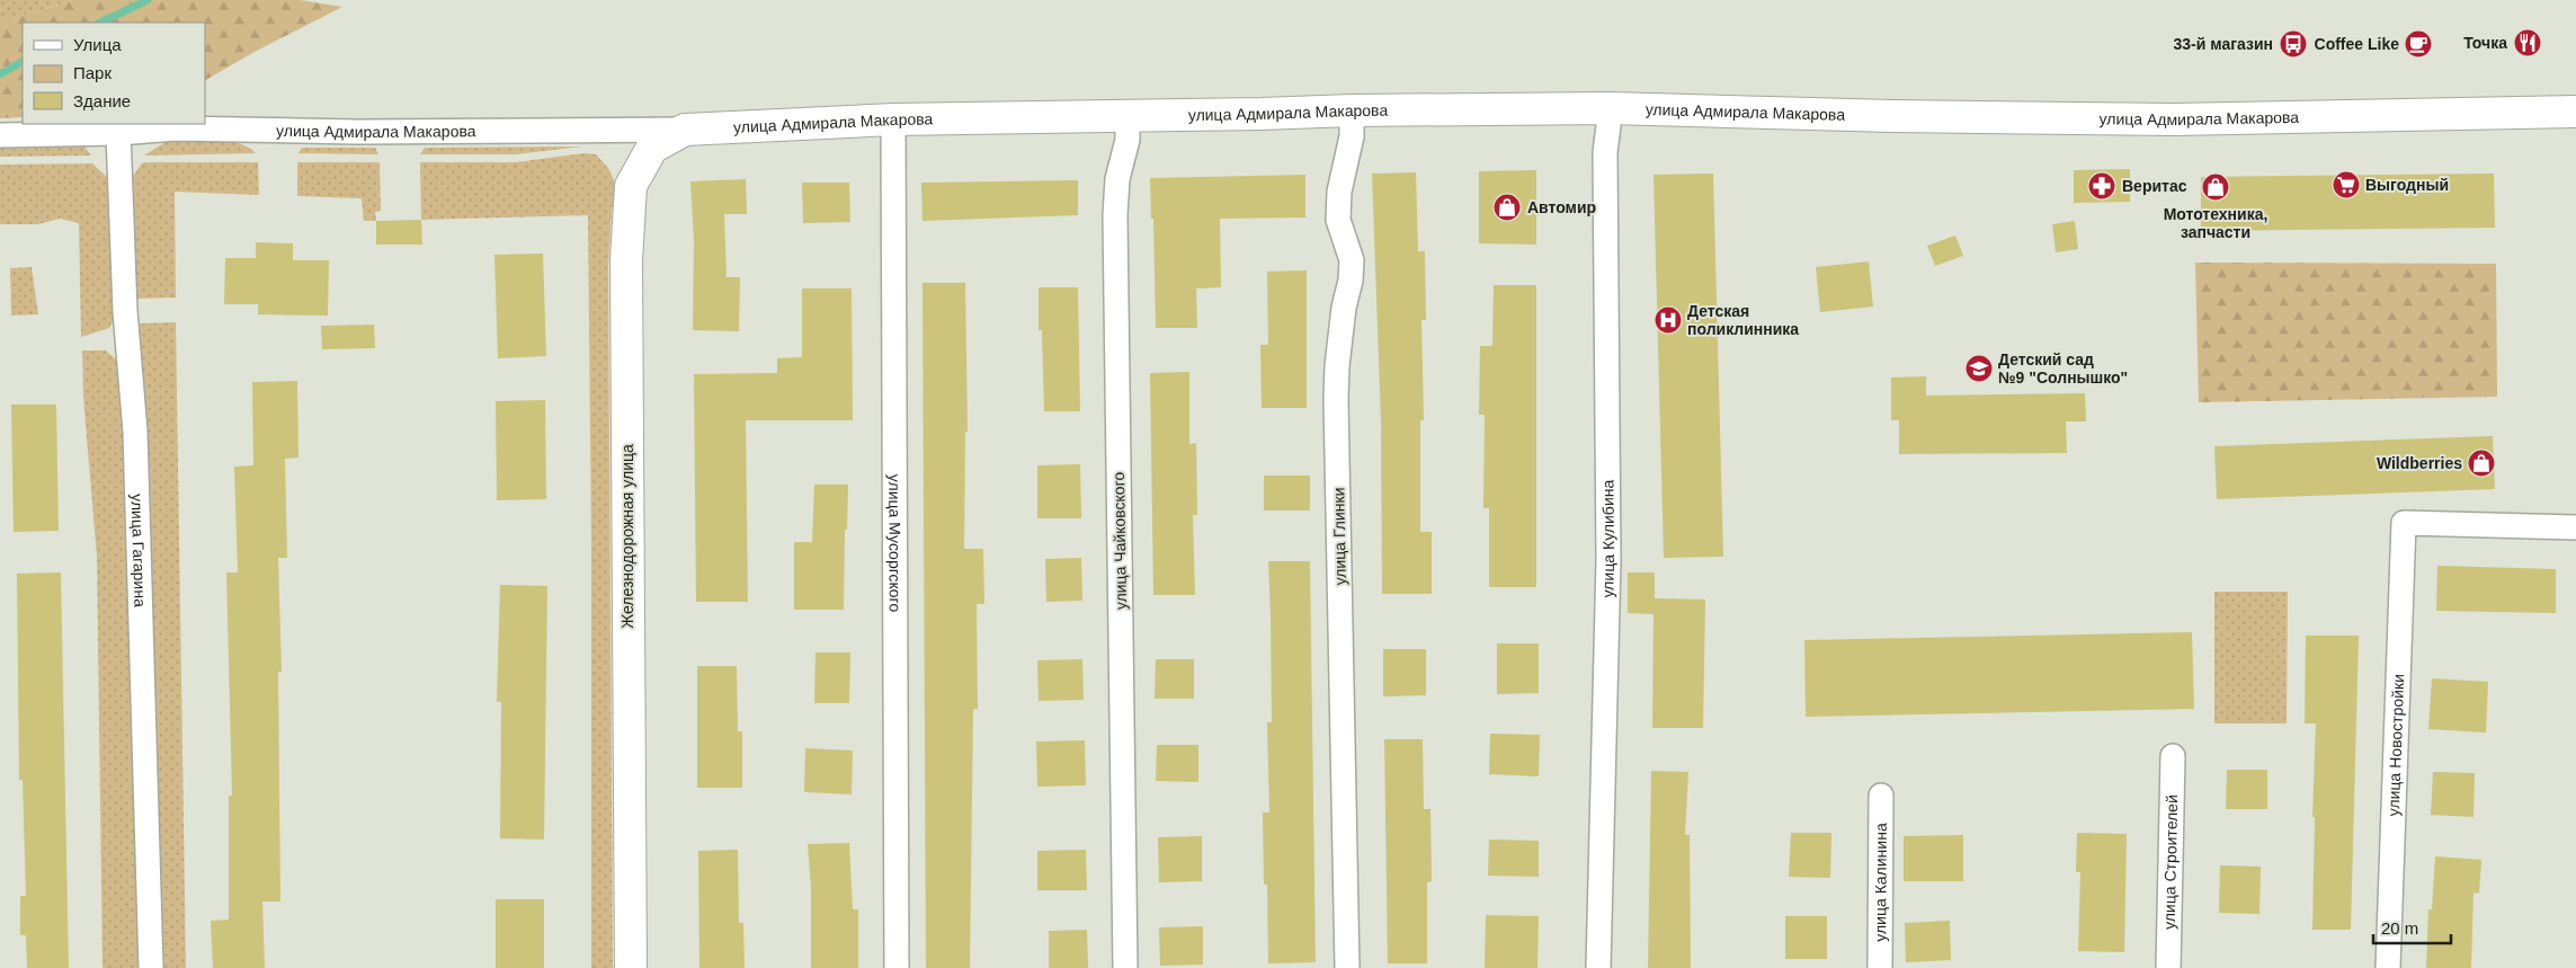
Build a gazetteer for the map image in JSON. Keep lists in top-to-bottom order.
{
  "streets": {
    "street": [
      "улица Адмирала Макарова",
      "Железнодорожная улица",
      "улица Глинки",
      "улица Кулибина",
      "улица Чайковского",
      "улица Мусоргского",
      "улица Гагарина",
      "улица Новостройки",
      "улица Строителей",
      "улица Калинина"
    ]
  },
  "crossings": [
    ["улица Адмирала Макарова", "Железнодорожная улица"],
    ["улица Адмирала Макарова", "улица Глинки"],
    ["улица Адмирала Макарова", "улица Кулибина"],
    ["улица Адмирала Макарова", "улица Чайковского"],
    ["улица Адмирала Макарова", "улица Мусоргского"],
    ["улица Адмирала Макарова", "улица Гагарина"]
  ],
  "places": {
    "restaurant": ["Точка"],
    "bus stop": ["33-й магазин"],
    "cafe": ["Coffee Like"],
    "supermarket": ["Выгодный"],
    "pharmacy": ["Веритас"],
    "shop": ["Мототехника, запчасти", "Автомир", "Wildberries"],
    "hospital": ["Детская поликлинника"],
    "school or university": ["Детский сад №9 \"Солнышко\""]
  },
  "legend": ["Улица", "Парк", "Здание"],
  "scale_bar": "20 m"
}
